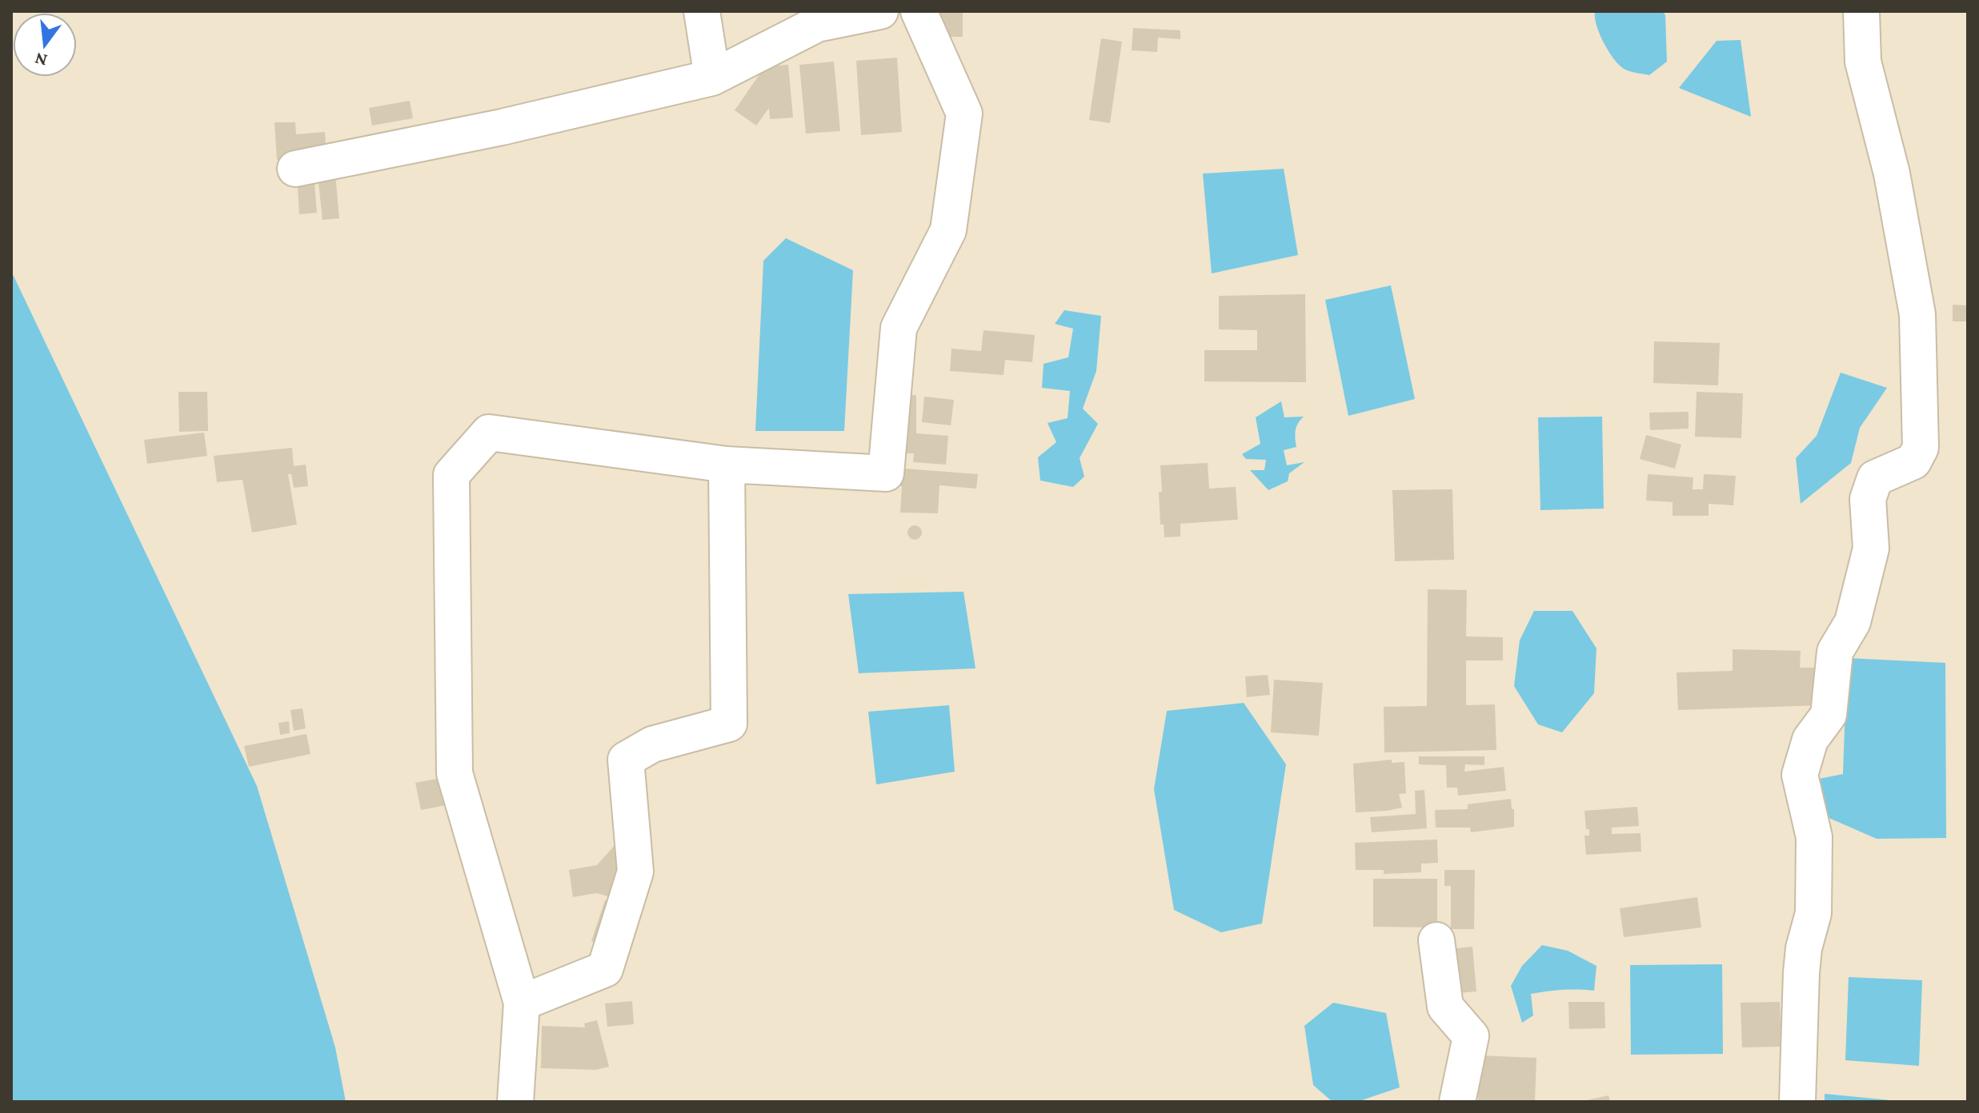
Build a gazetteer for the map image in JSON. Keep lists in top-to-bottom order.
{
  "north": "bottom"
}
